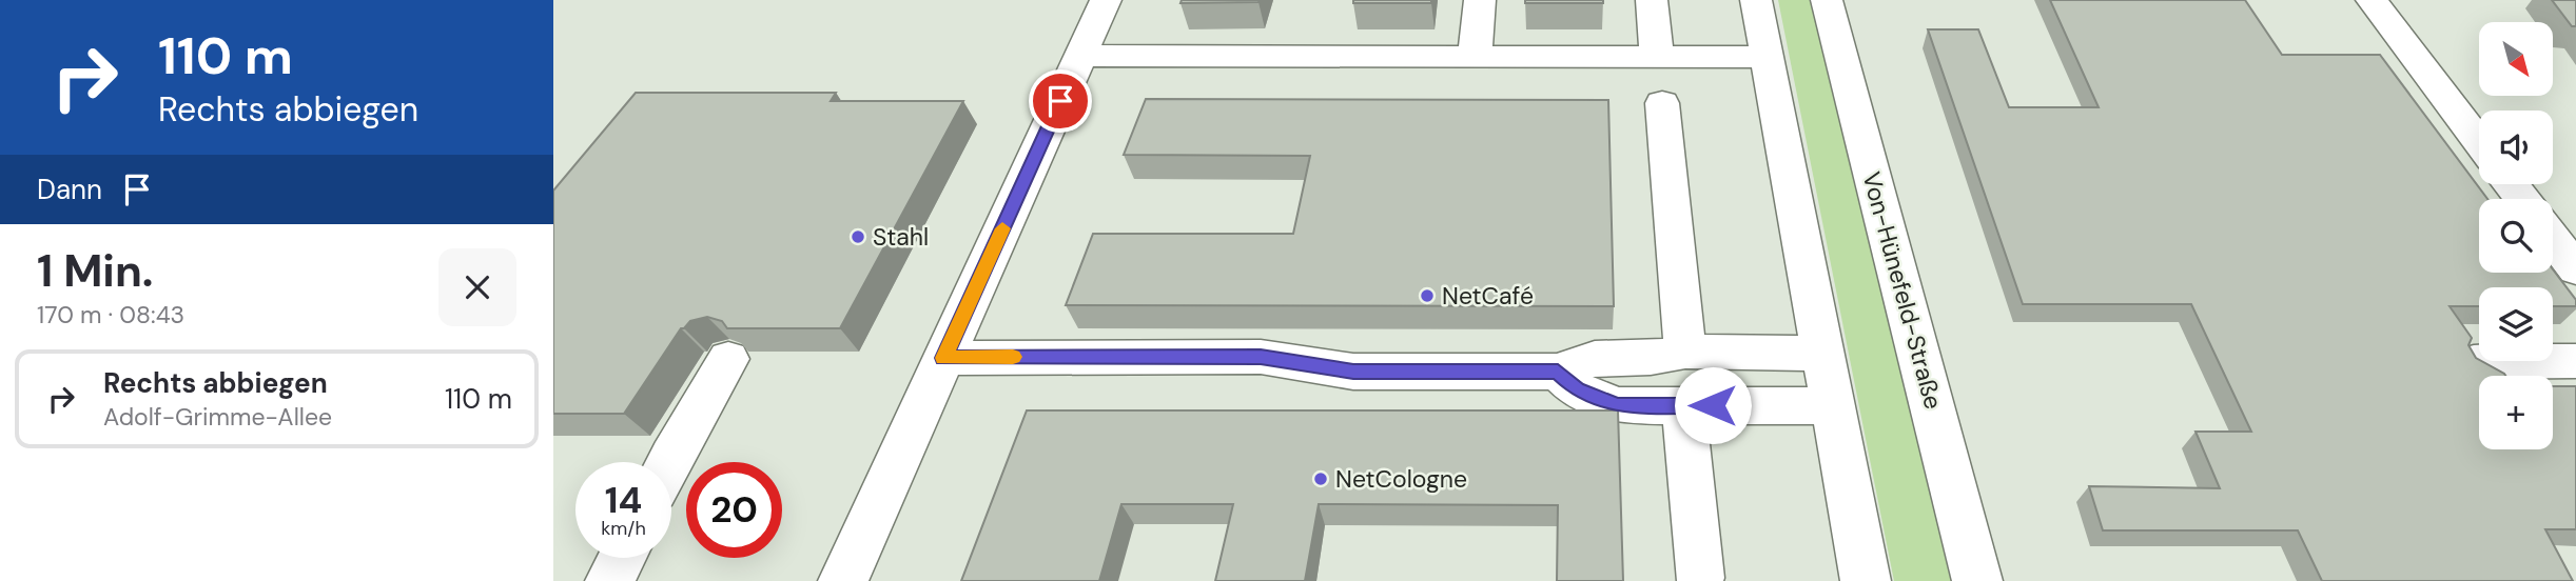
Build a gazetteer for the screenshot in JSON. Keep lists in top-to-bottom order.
{
  "streets": {
    "street": ["Von-Hünefeld-Straße"]
  },
  "places": ["Stahl", "NetCafé", "NetCologne"],
  "north": "bottom right",
  "page": {
    "turn": ["110 m", "Rechts abbiegen"],
    "map_buttons": "+",
    "then": "Dann",
    "heading": ["1 Min.", "170 m · 08:43"],
    "list": [
      {
        "name": "Rechts abbiegen",
        "note": "Adolf-Grimme-Allee",
        "value": "110 m"
      }
    ],
    "speed": "14 km/h",
    "limit": "20"
  }
}
